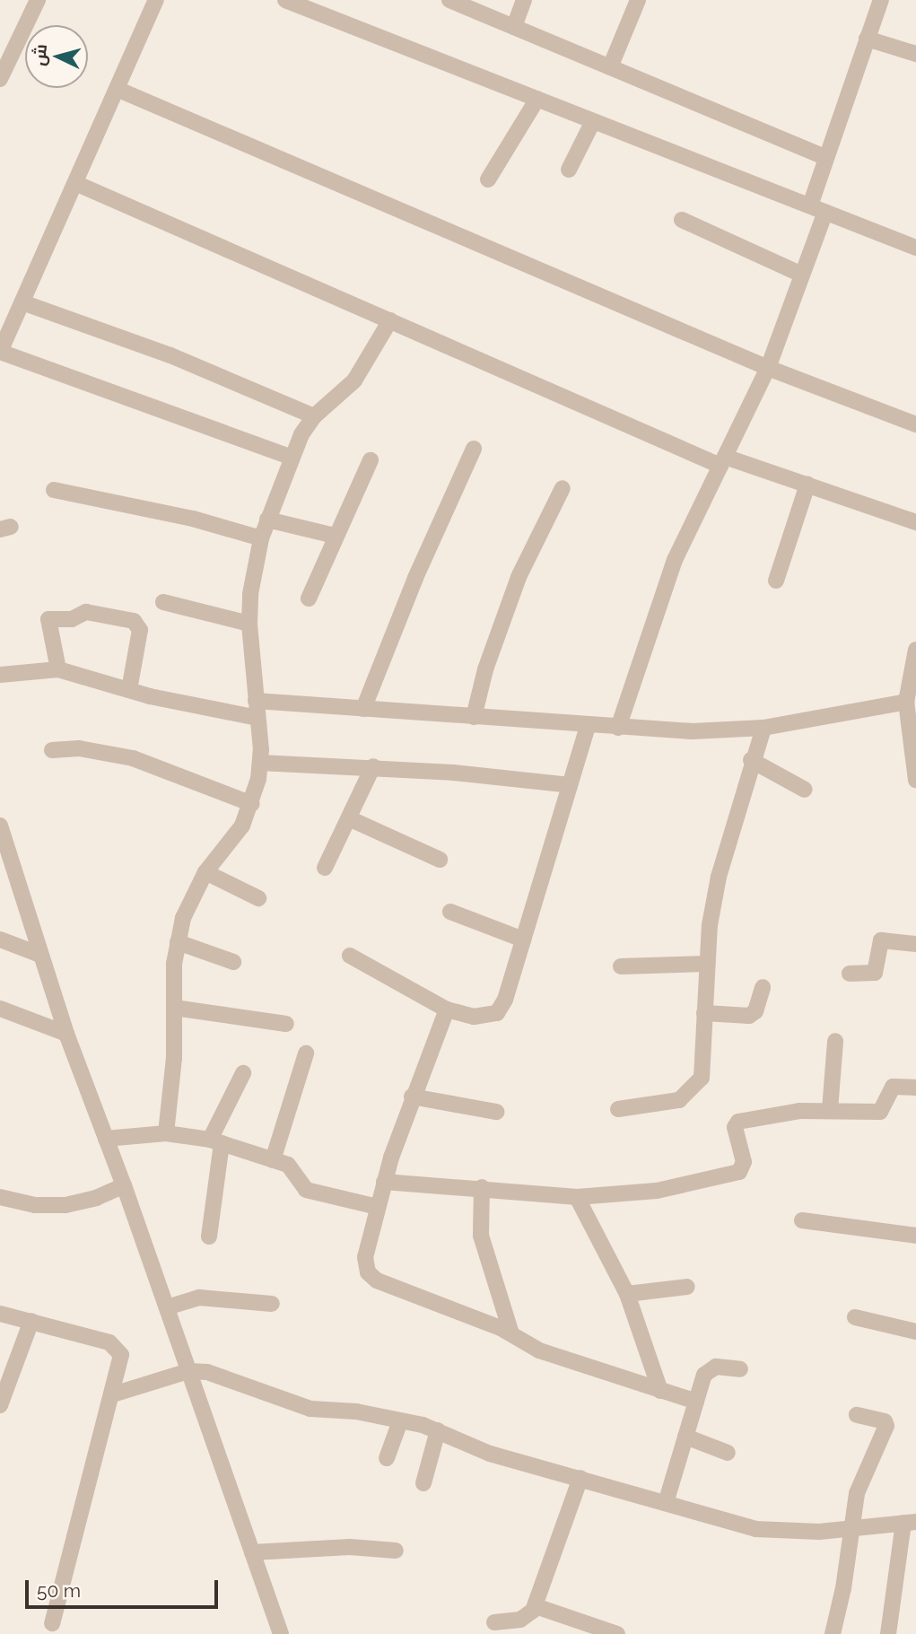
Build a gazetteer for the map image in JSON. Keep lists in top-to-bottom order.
{
  "scale_bar": "50 m",
  "north": "left"
}
